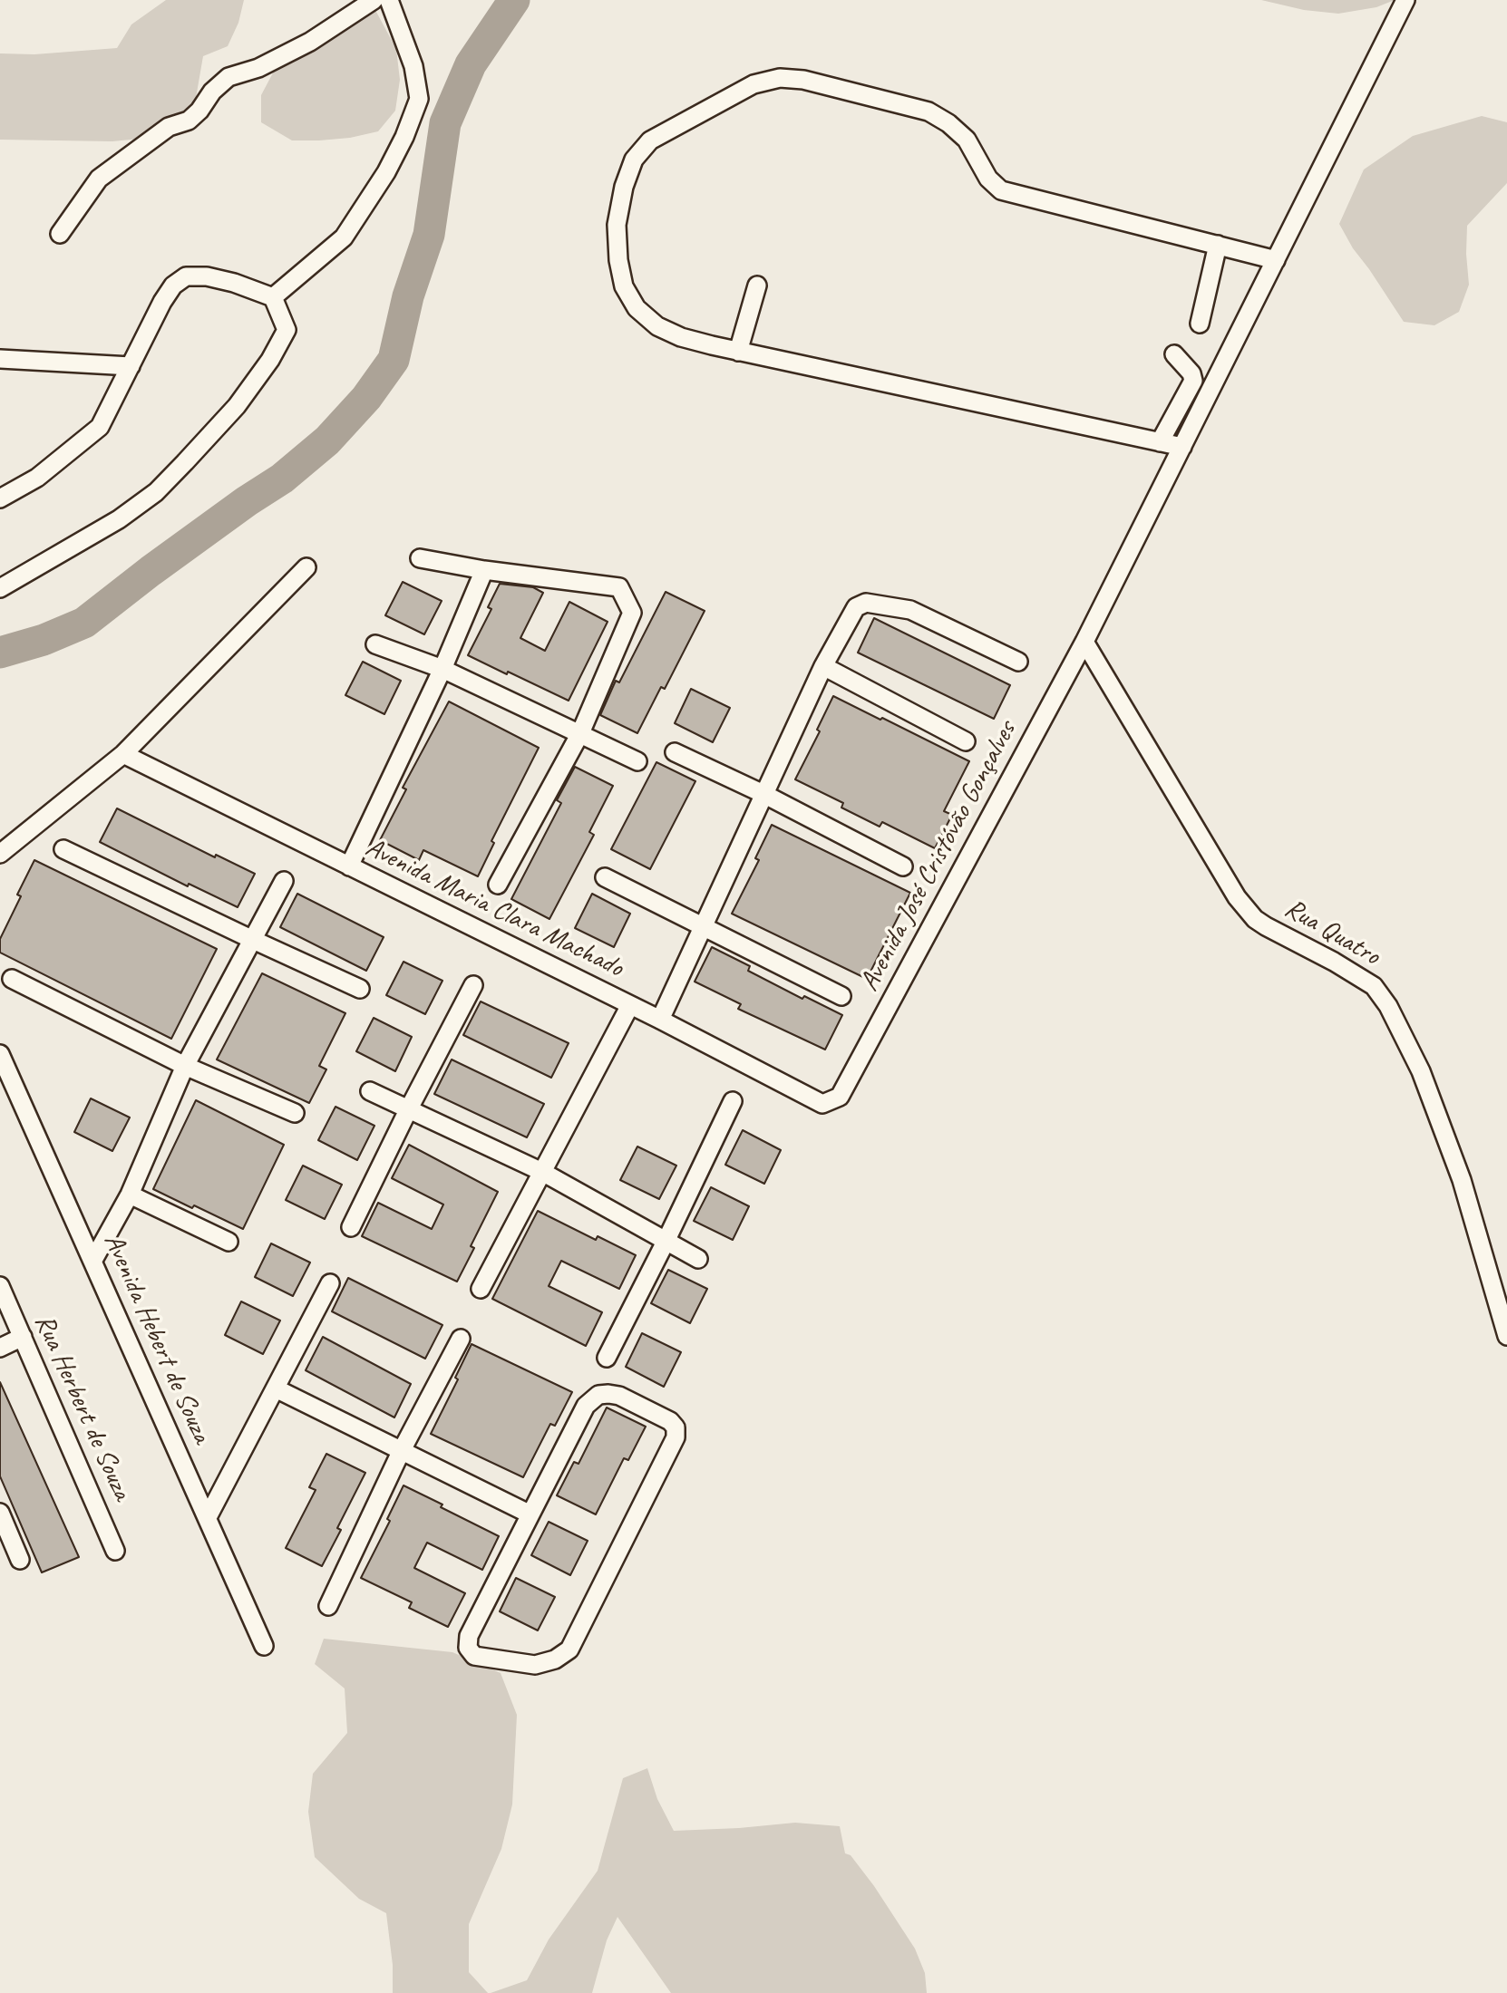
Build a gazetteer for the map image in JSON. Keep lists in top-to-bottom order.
{
  "streets": {
    "street": [
      "Avenida José Cristóvão Gonçalves",
      "Avenida Maria Clara Machado",
      "Rua Quatro",
      "Avenida Hebert de Souza",
      "Rua Herbert de Souza"
    ]
  },
  "crossings": [
    ["Avenida José Cristóvão Gonçalves", "Avenida Maria Clara Machado"],
    ["Avenida José Cristóvão Gonçalves", "Rua Quatro"]
  ]
}
